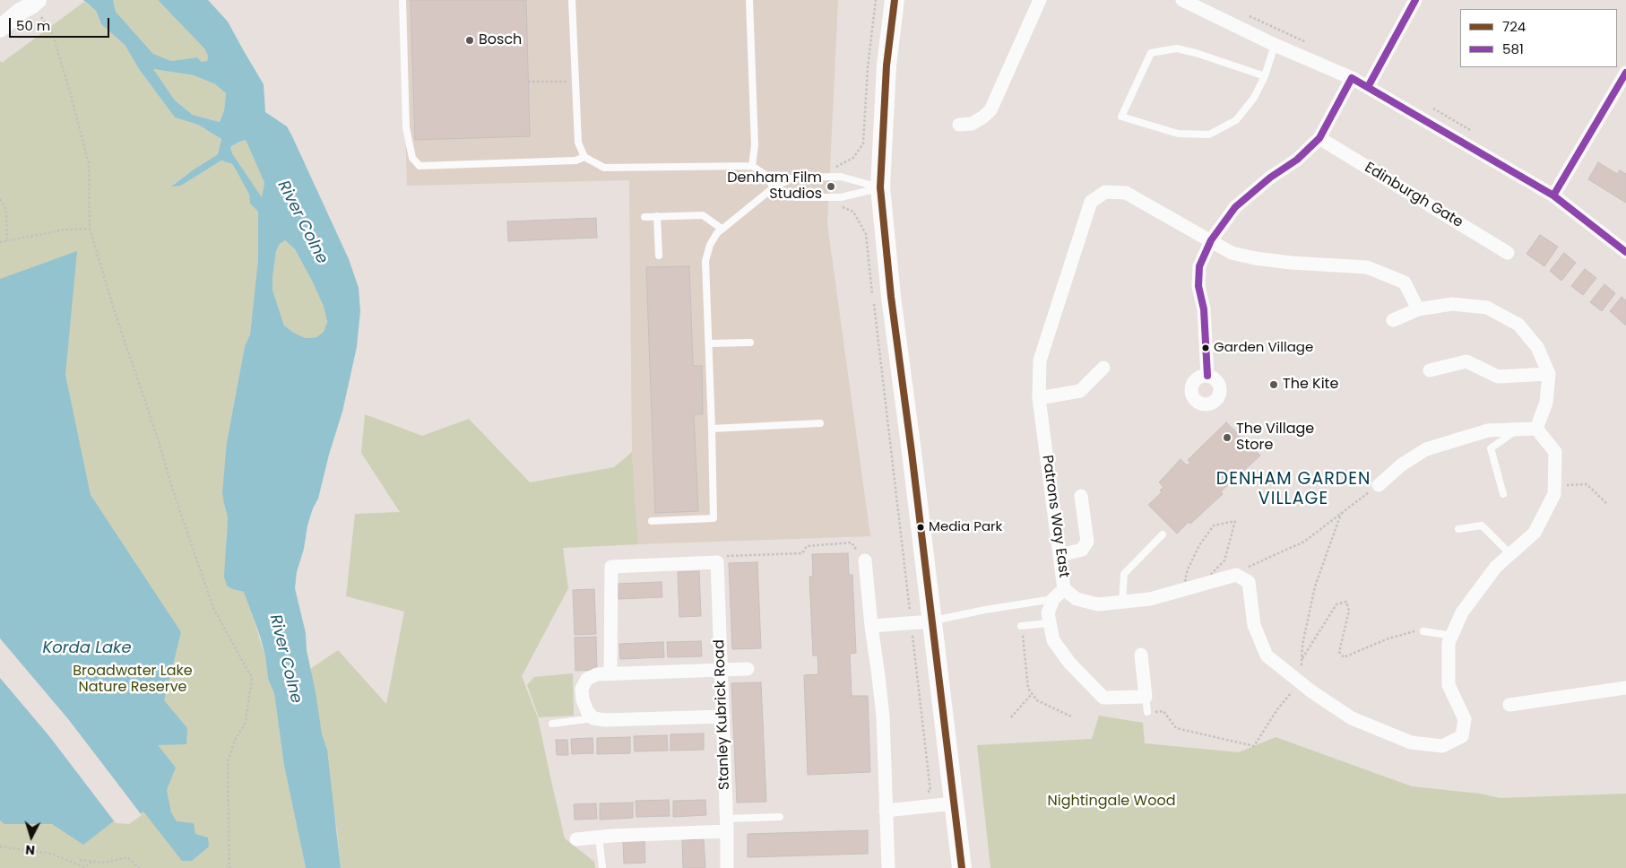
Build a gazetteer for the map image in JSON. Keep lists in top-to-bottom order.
{
  "streets": {
    "street": ["Edinburgh Gate", "Patrons Way East", "Stanley Kubrick Road"]
  },
  "districts": ["DENHAM GARDEN VILLAGE"],
  "water": ["River Colne", "Korda Lake"],
  "parks": ["Broadwater Lake Nature Reserve", "Nightingale Wood"],
  "places": [
    "Bosch",
    "Denham Film Studios",
    "Garden Village",
    "The Kite",
    "The Village Store",
    "Media Park"
  ],
  "lines": ["transit line 724", "transit line 581"],
  "legend": ["724", "581"],
  "scale_bar": "50 m",
  "north": "bottom"
}
